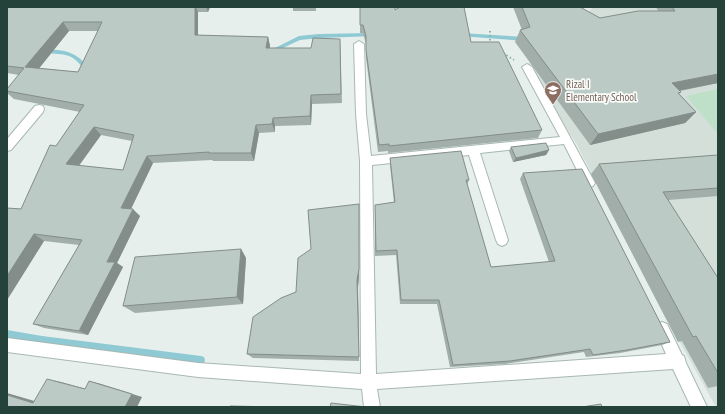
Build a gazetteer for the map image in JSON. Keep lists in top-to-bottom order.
{
  "places": {
    "school or university": ["Rizal I Elementary School"]
  }
}
